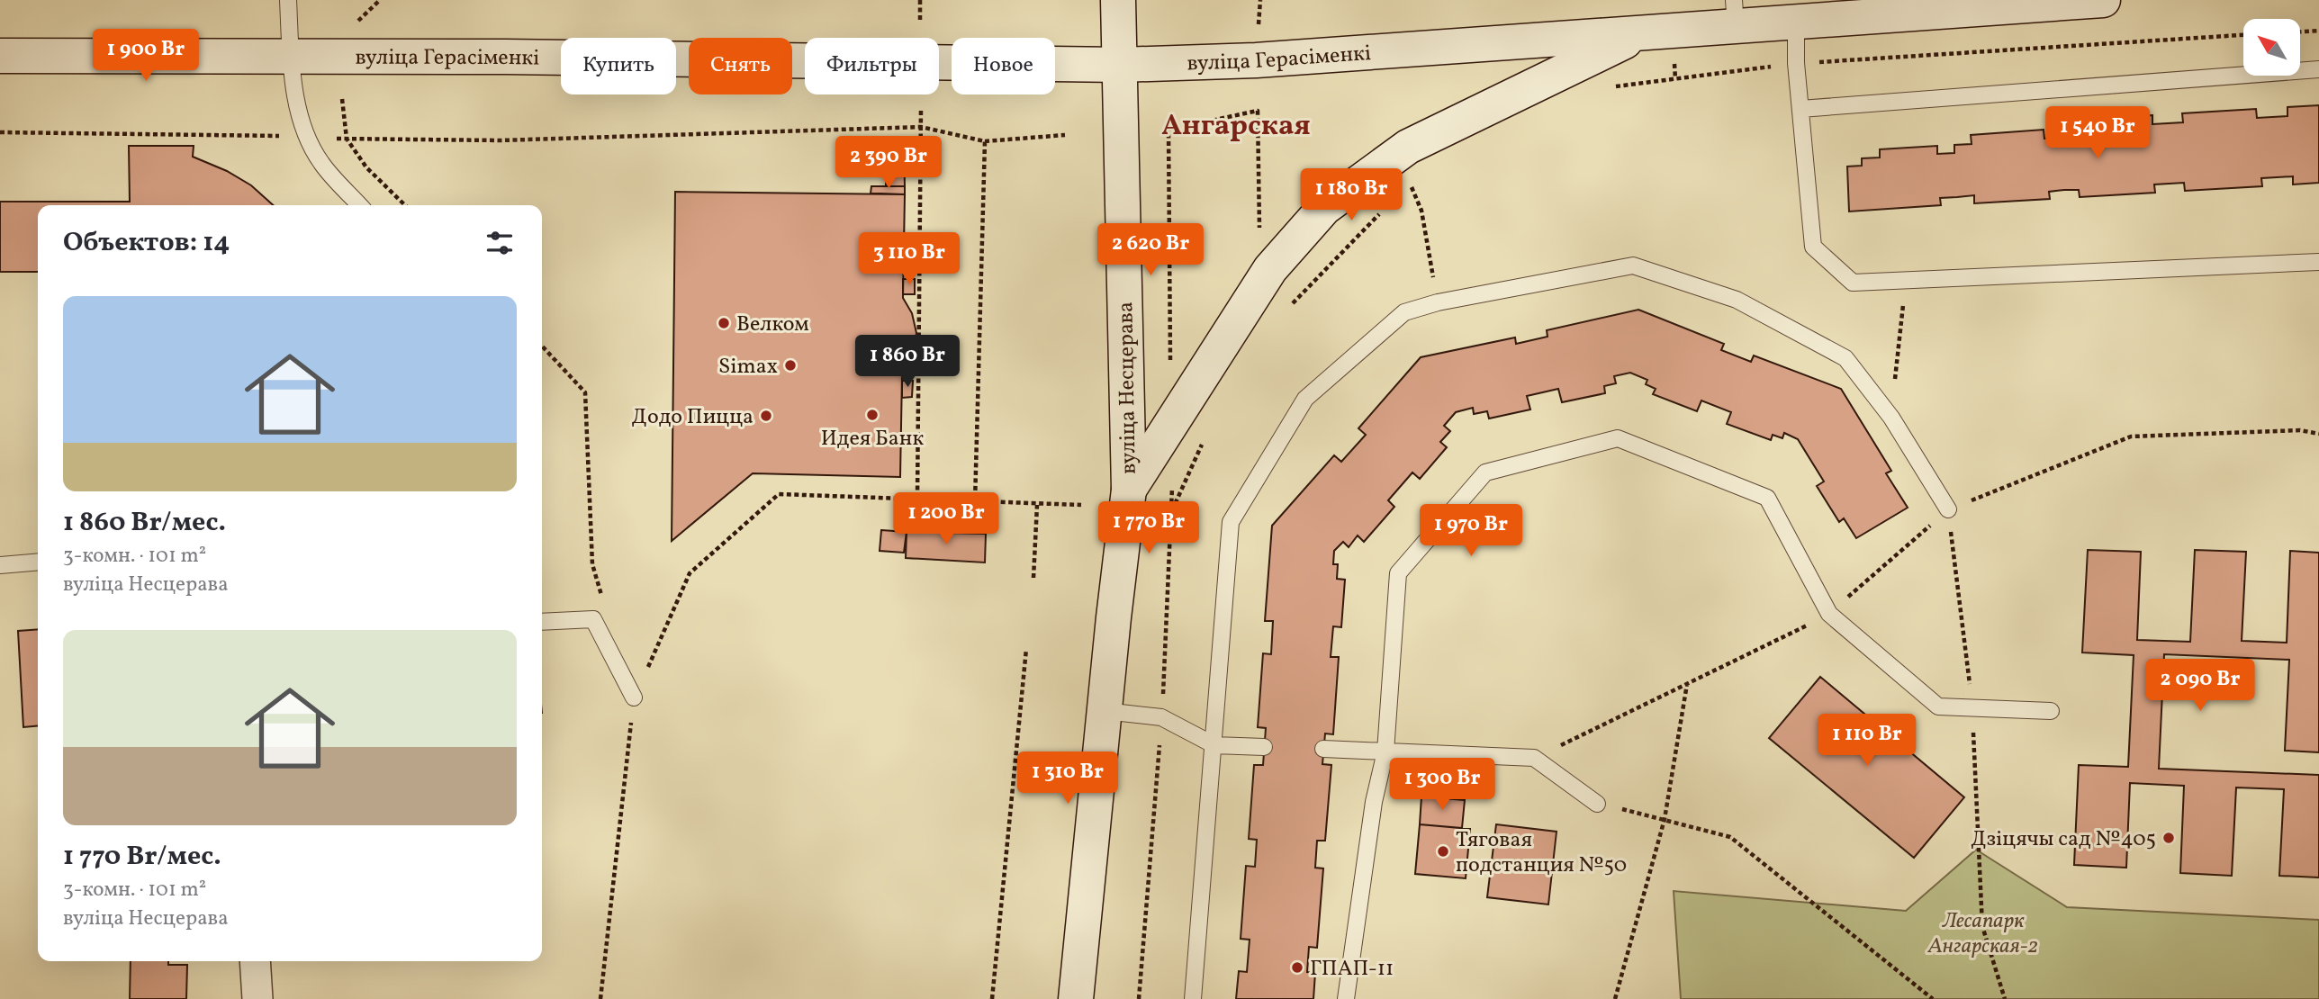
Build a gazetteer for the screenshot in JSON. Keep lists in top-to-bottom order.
{
  "streets": {
    "street": ["вуліца Герасіменкі", "вуліца Несцерава"]
  },
  "crossings": [
    ["вуліца Герасіменкі", "вуліца Несцерава"]
  ],
  "districts": ["Ангарская"],
  "parks": ["Лесапарк Ангарская-2"],
  "places": [
    "Велком",
    "Simax",
    "Идея Банк",
    "Додо Пицца",
    "Дзіцячы сад №405",
    "Тяговая подстанция №50",
    "ГПАП-11"
  ],
  "north": "top left",
  "page": {
    "price": [
      "1 900 Br",
      "1 540 Br",
      "2 390 Br",
      "1 180 Br",
      "2 620 Br",
      "3 110 Br",
      "1 860 Br",
      "1 200 Br",
      "1 770 Br",
      "1 970 Br",
      "2 090 Br",
      "1 110 Br",
      "1 310 Br",
      "1 300 Br"
    ],
    "chip": [
      "Купить",
      "Снять",
      "Фильтры",
      "Новое"
    ],
    "heading": "Объектов: 14",
    "list": [
      {
        "name": "1 860 Br/мес.",
        "note": "3-комн. · 101 m² · вуліца Несцерава"
      },
      {
        "name": "1 770 Br/мес.",
        "note": "3-комн. · 101 m² · вуліца Несцерава"
      }
    ]
  }
}
